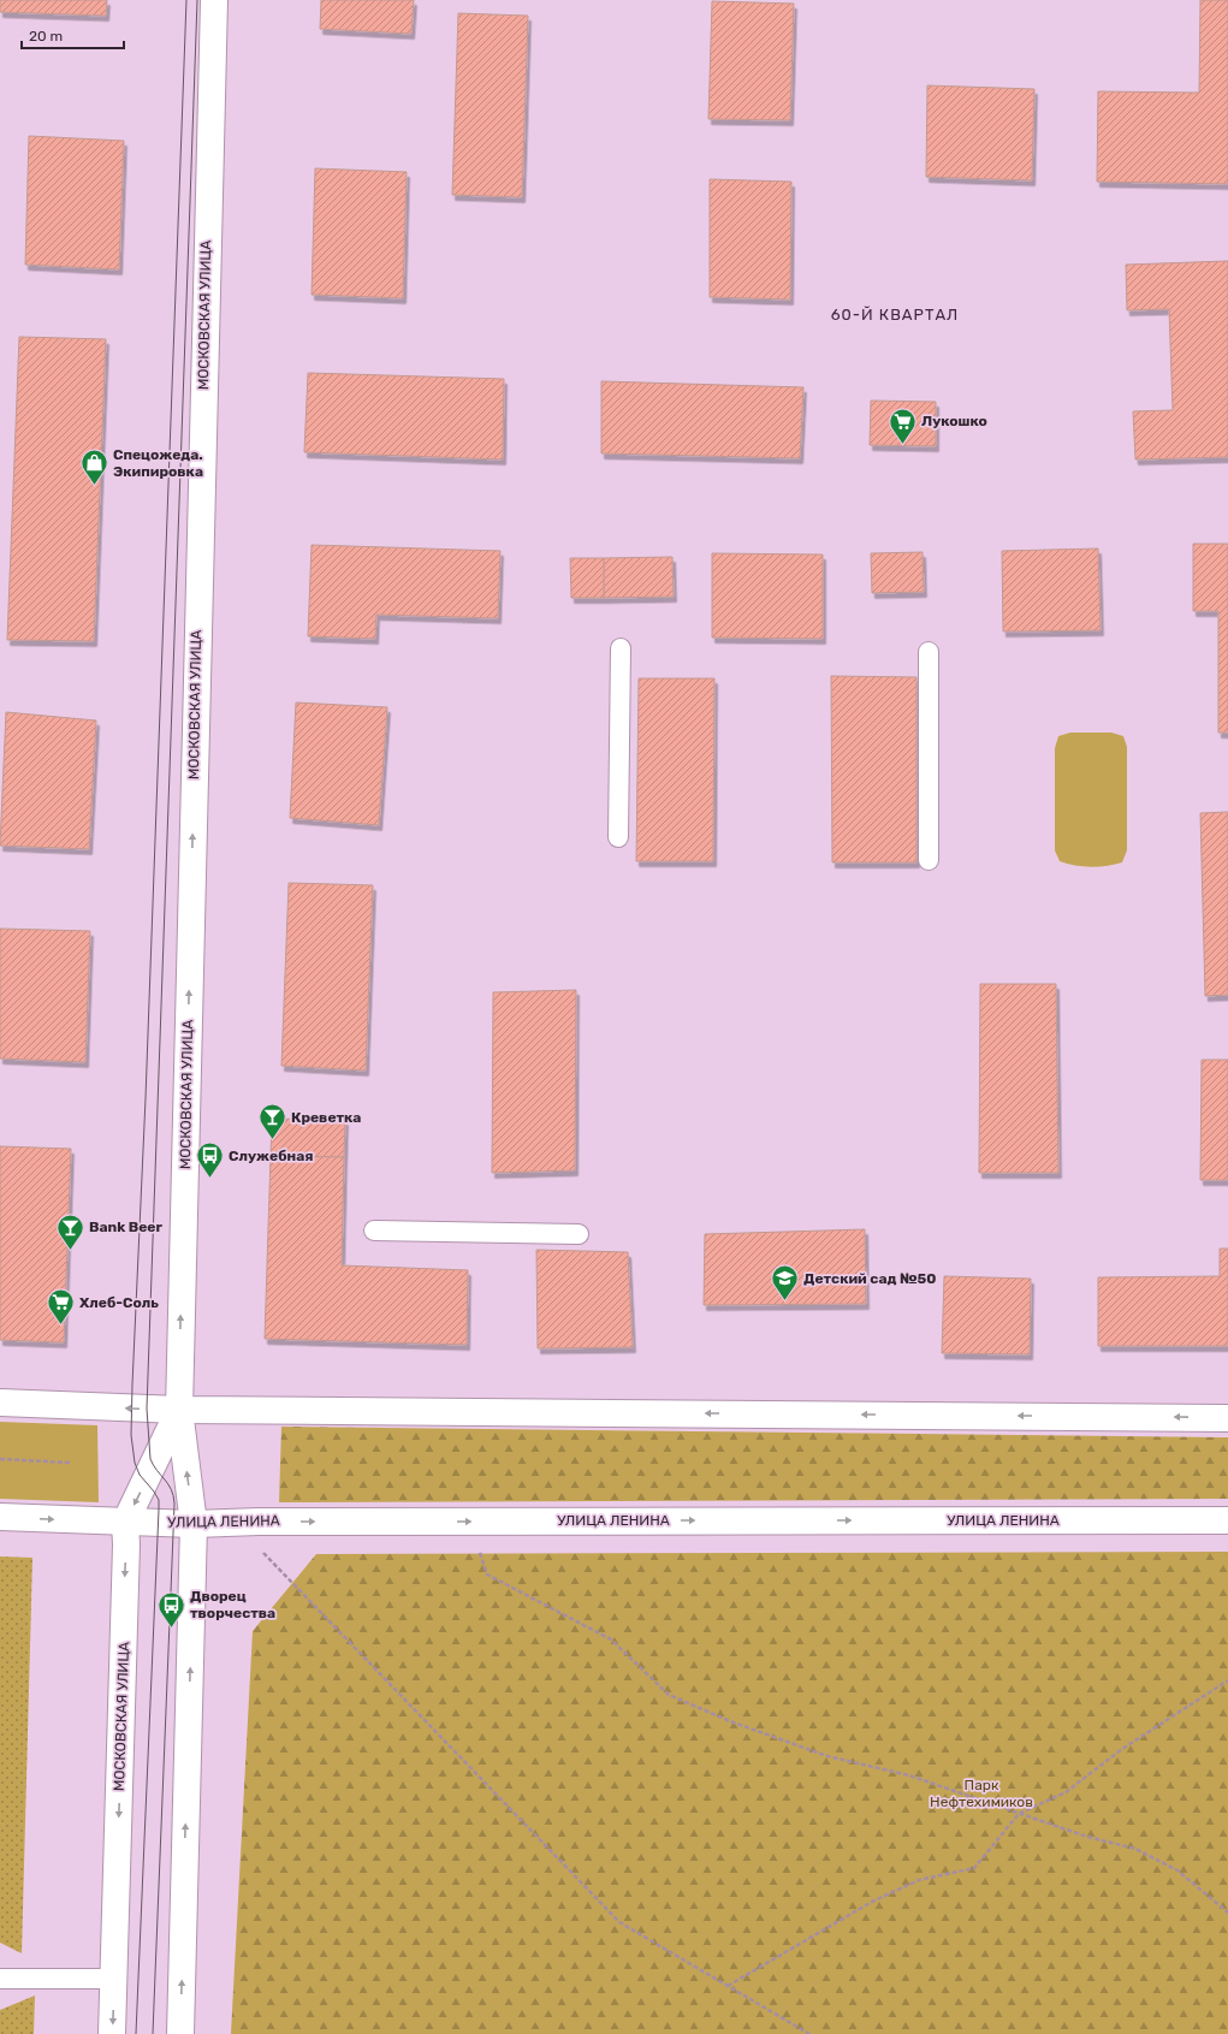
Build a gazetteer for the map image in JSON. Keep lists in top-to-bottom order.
{
  "streets": {
    "street": ["МОСКОВСКАЯ УЛИЦА", "УЛИЦА ЛЕНИНА"]
  },
  "crossings": [
    ["МОСКОВСКАЯ УЛИЦА", "УЛИЦА ЛЕНИНА"]
  ],
  "districts": ["60-Й КВАРТАЛ"],
  "parks": ["Парк Нефтехимиков"],
  "places": {
    "supermarket": ["Лукошко", "Хлеб-Соль"],
    "shop": ["Спецожеда. Экипировка"],
    "bar": ["Креветка", "Bank Beer"],
    "bus stop": ["Служебная", "Дворец творчества"],
    "school or university": ["Детский сад №50"]
  },
  "scale_bar": "20 m"
}
